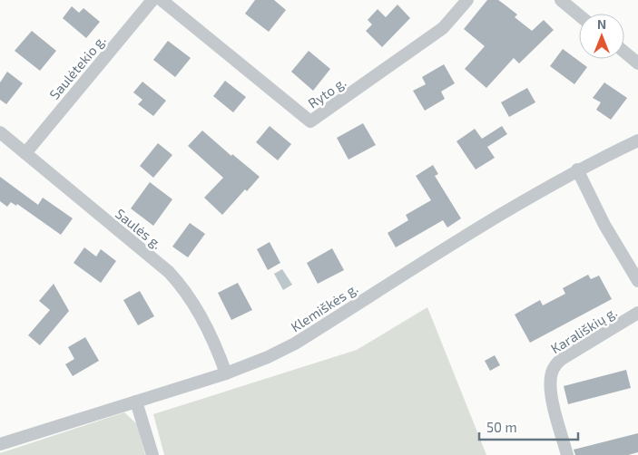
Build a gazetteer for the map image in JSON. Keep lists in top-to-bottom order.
{
  "streets": {
    "street": [
      "Saulėtekio g.",
      "Ryto g.",
      "Saulės g.",
      "Klemiškės g.",
      "Karališkių g."
    ]
  },
  "crossings": [
    ["Saulėtekio g.", "Saulės g."],
    ["Saulės g.", "Klemiškės g."]
  ],
  "scale_bar": "50 m",
  "north": "top"
}
